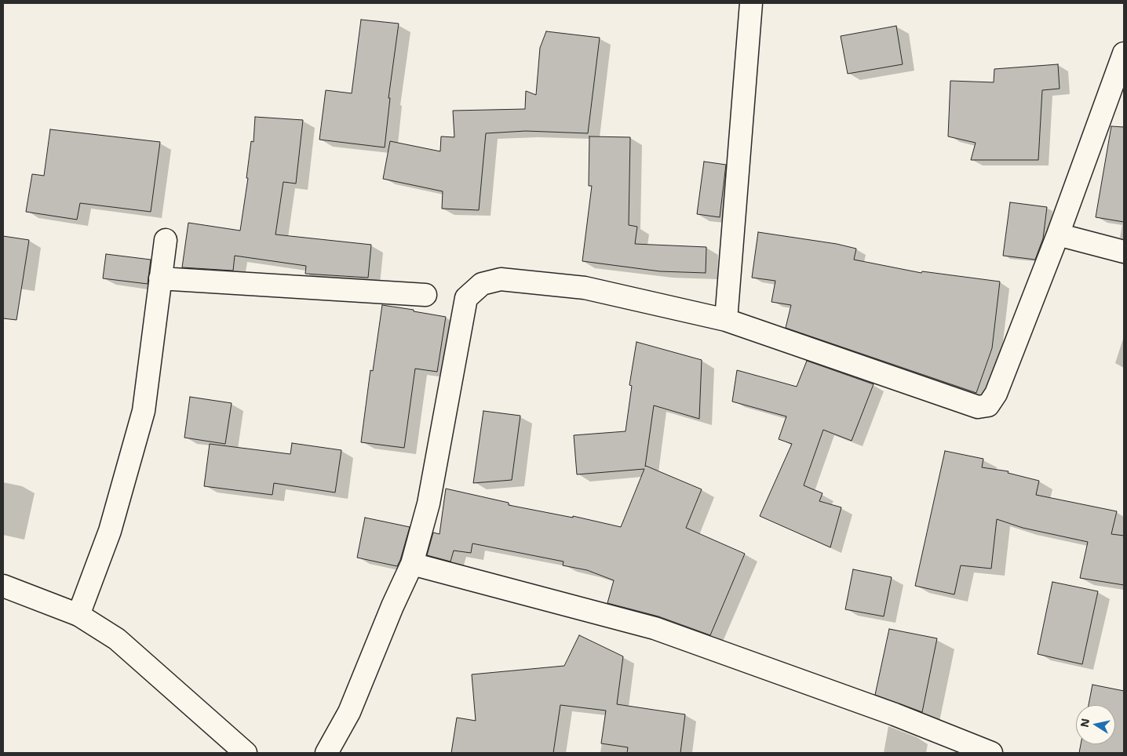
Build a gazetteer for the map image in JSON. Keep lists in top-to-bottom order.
{
  "north": "left"
}
